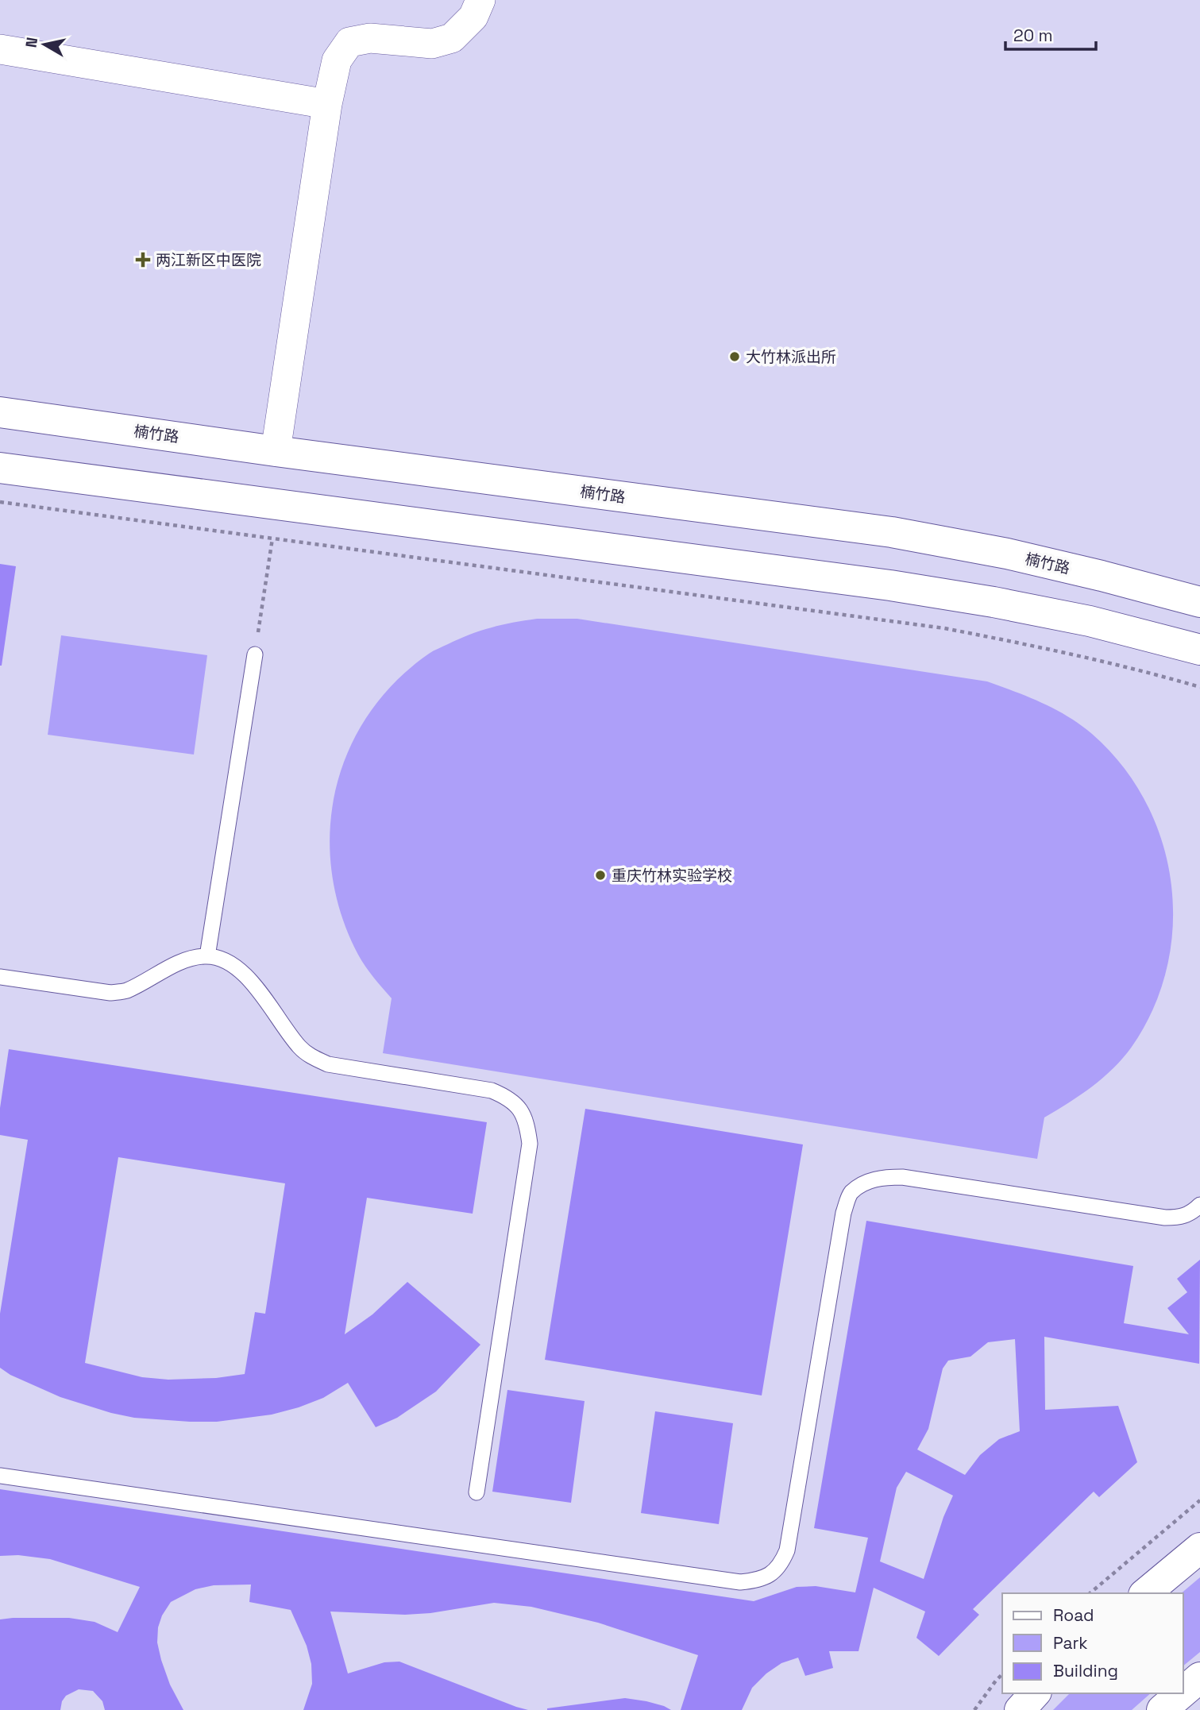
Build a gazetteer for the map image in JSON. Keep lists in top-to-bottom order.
{
  "streets": {
    "main road": ["楠竹路"]
  },
  "places": {
    "health": ["两江新区中医院"],
    "other": ["大竹林派出所", "重庆竹林实验学校"]
  },
  "legend": ["Road", "Park", "Building"],
  "scale_bar": "20 m",
  "north": "left"
}
